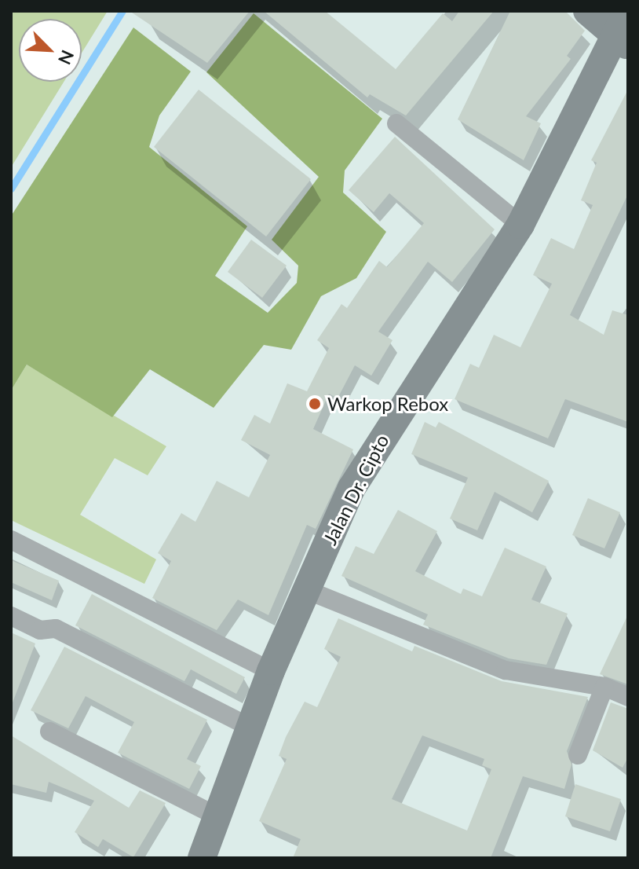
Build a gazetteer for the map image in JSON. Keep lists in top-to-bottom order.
{
  "streets": {
    "street": ["Jalan Dr. Cipto"]
  },
  "places": ["Warkop Rebox"],
  "north": "bottom right"
}
